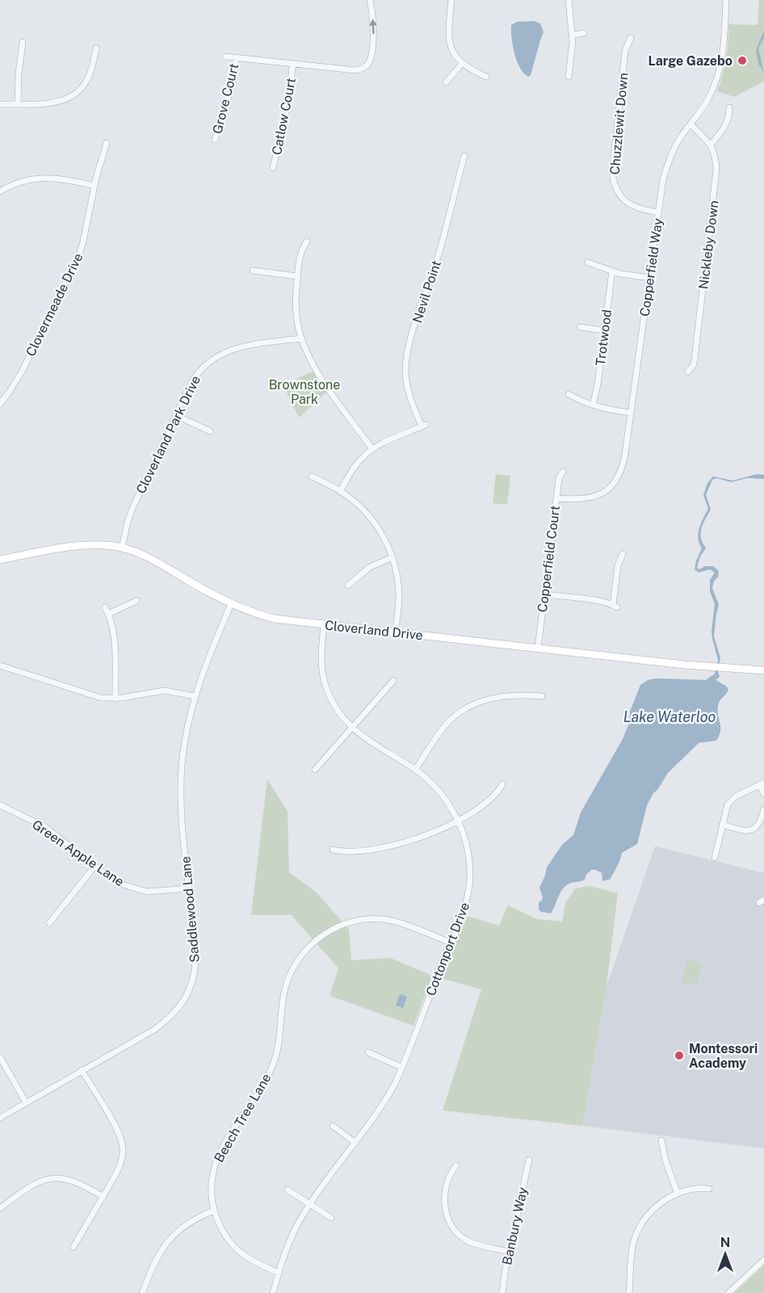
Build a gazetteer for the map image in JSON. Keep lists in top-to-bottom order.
{
  "streets": {
    "main road": ["Cloverland Drive"],
    "street": [
      "Grove Court",
      "Catlow Court",
      "Chuzzlewit Down",
      "Nickleby Down",
      "Copperfield Way",
      "Nevil Point",
      "Clovermeade Drive",
      "Trotwood",
      "Cloverland Park Drive",
      "Copperfield Court",
      "Green Apple Lane",
      "Saddlewood Lane",
      "Cottonport Drive",
      "Beech Tree Lane",
      "Banbury Way"
    ]
  },
  "crossings": [
    ["Chuzzlewit Down", "Copperfield Way"],
    ["Copperfield Way", "Copperfield Court"],
    ["Cloverland Park Drive", "Cloverland Drive"],
    ["Copperfield Court", "Cloverland Drive"],
    ["Cloverland Drive", "Saddlewood Lane"],
    ["Cloverland Drive", "Cottonport Drive"],
    ["Green Apple Lane", "Saddlewood Lane"],
    ["Cottonport Drive", "Beech Tree Lane"]
  ],
  "water": ["Lake Waterloo"],
  "parks": ["Brownstone Park"],
  "places": ["Large Gazebo", "Montessori Academy"],
  "north": "top"
}
